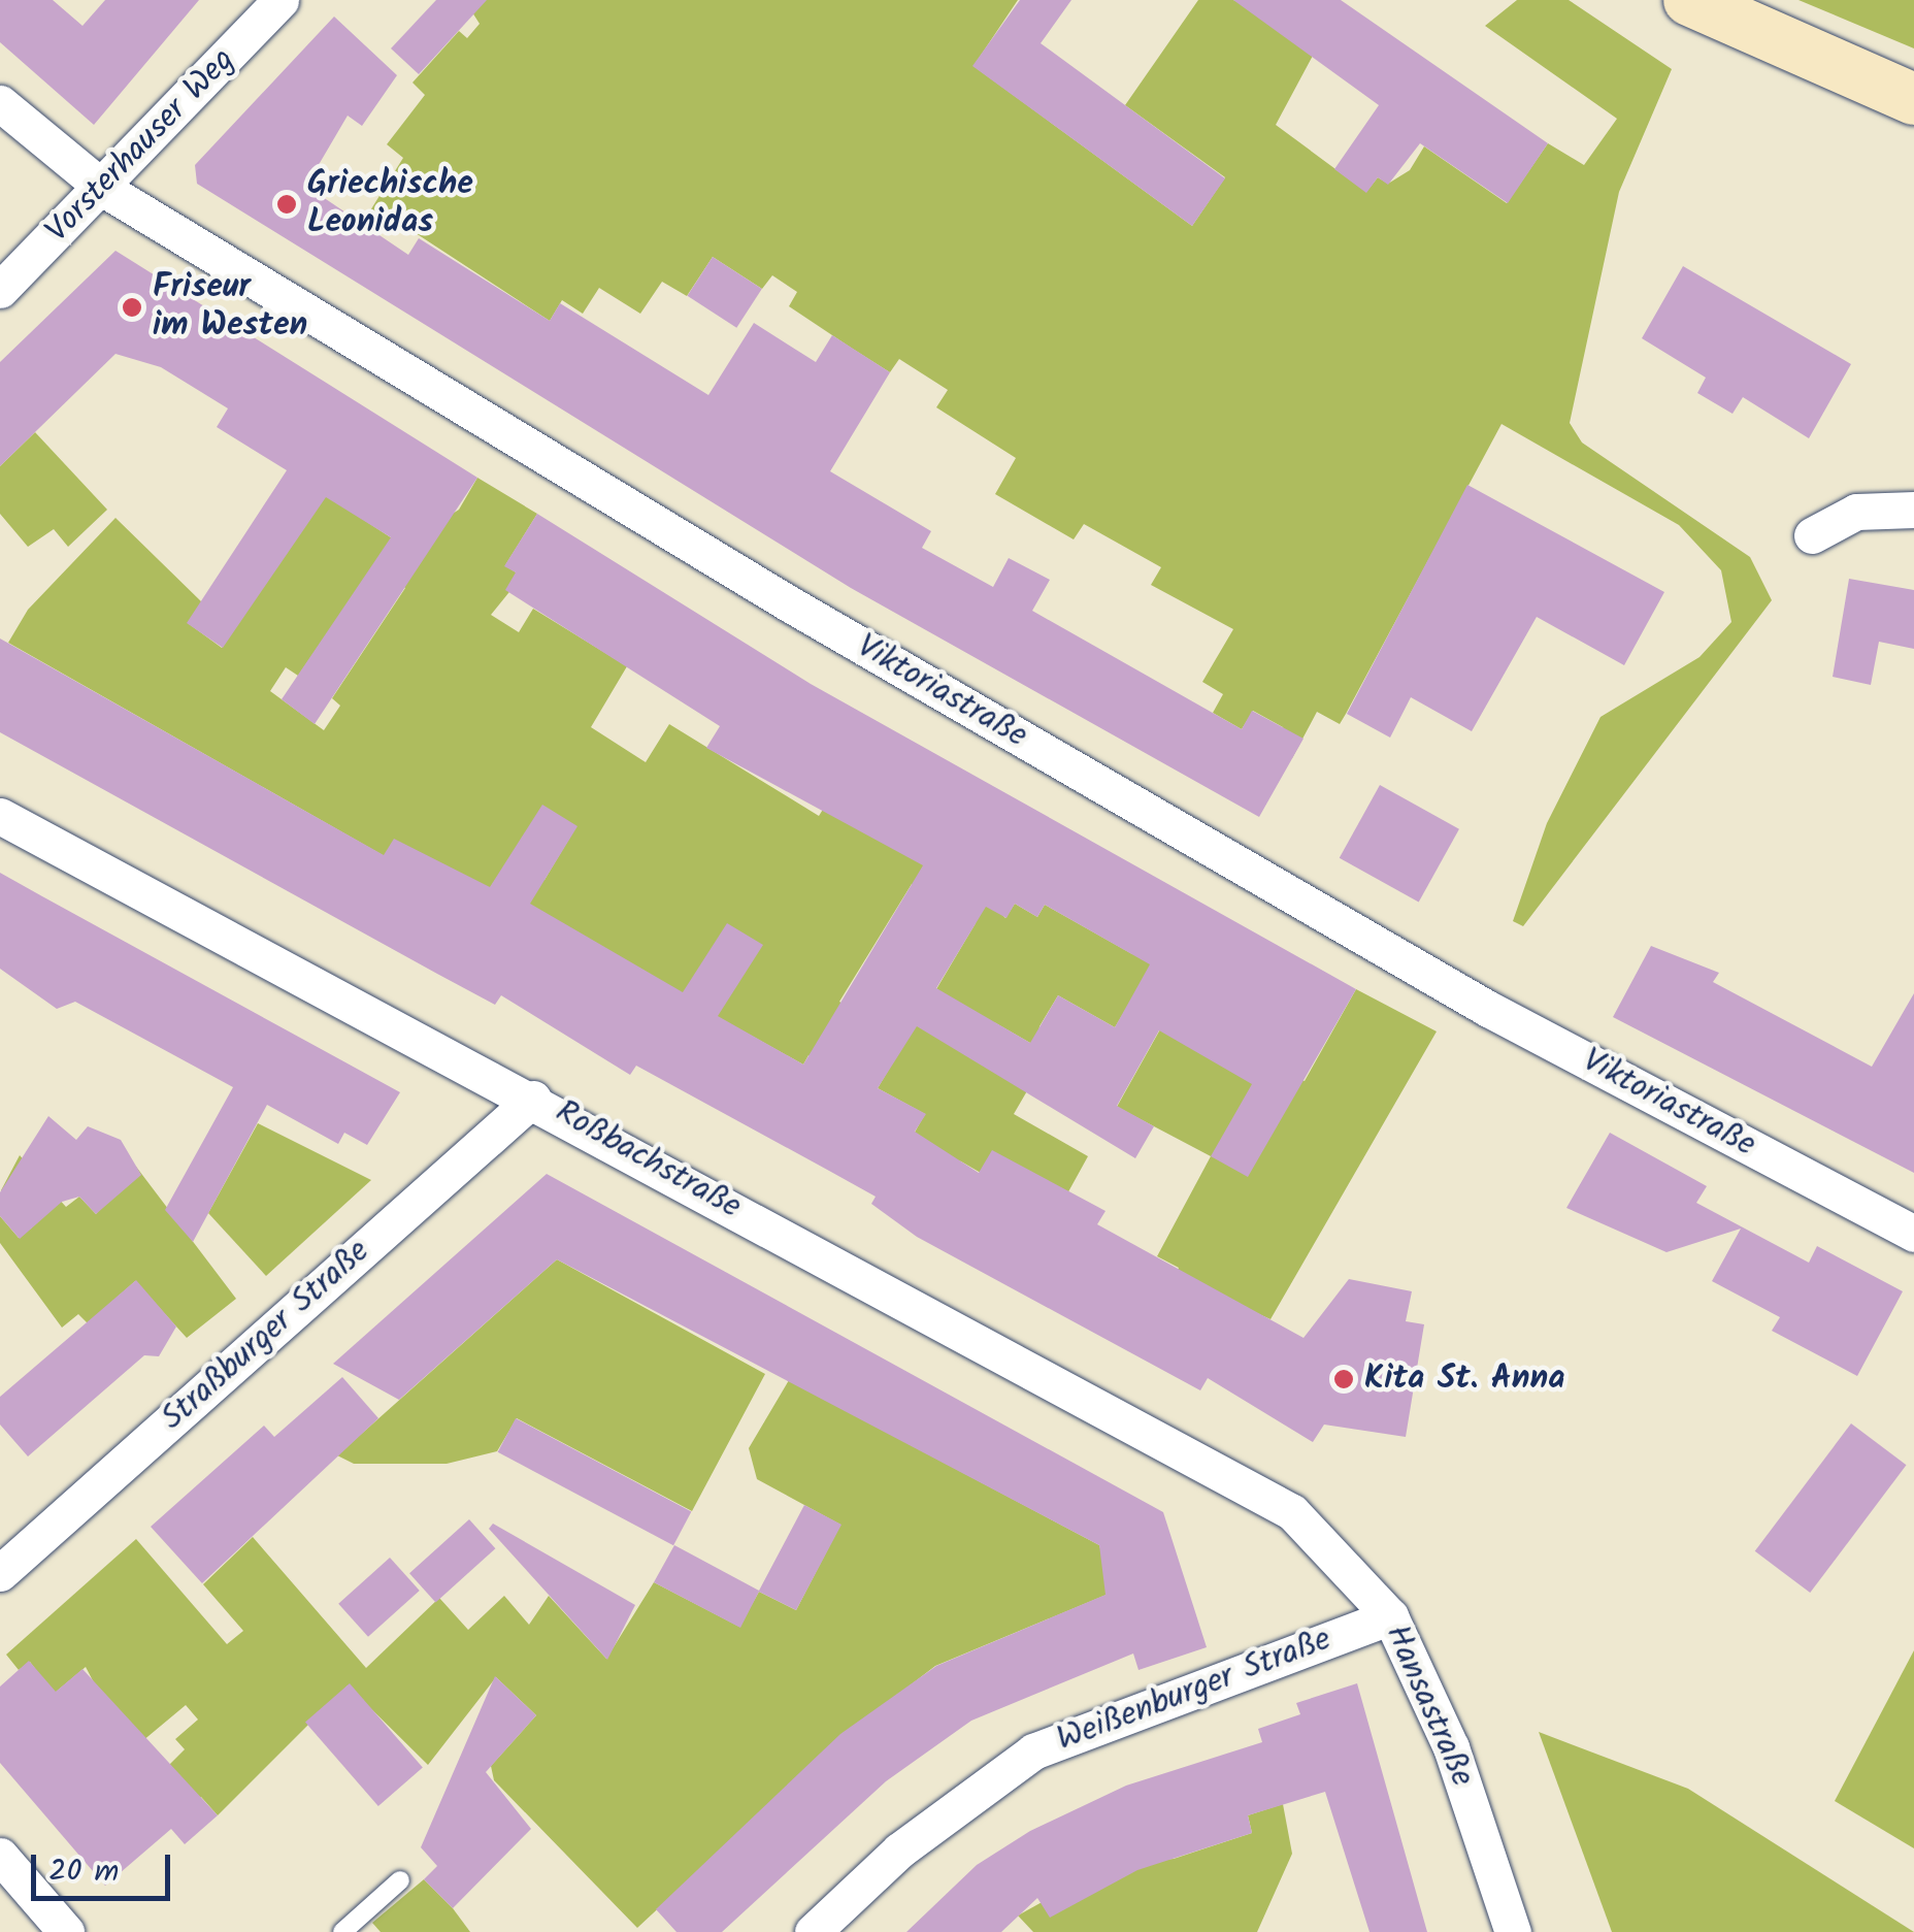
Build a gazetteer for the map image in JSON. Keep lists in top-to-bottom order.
{
  "streets": {
    "street": [
      "Vorsterhauser Weg",
      "Viktoriastraße",
      "Roßbachstraße",
      "Straßburger Straße",
      "Weißenburger Straße",
      "Hansastraße"
    ]
  },
  "crossings": [
    ["Vorsterhauser Weg", "Viktoriastraße"],
    ["Roßbachstraße", "Straßburger Straße"],
    ["Roßbachstraße", "Hansastraße"],
    ["Weißenburger Straße", "Hansastraße"]
  ],
  "places": ["Griechische Leonidas", "Friseur im Westen", "Kita St. Anna"],
  "scale_bar": "20 m"
}
